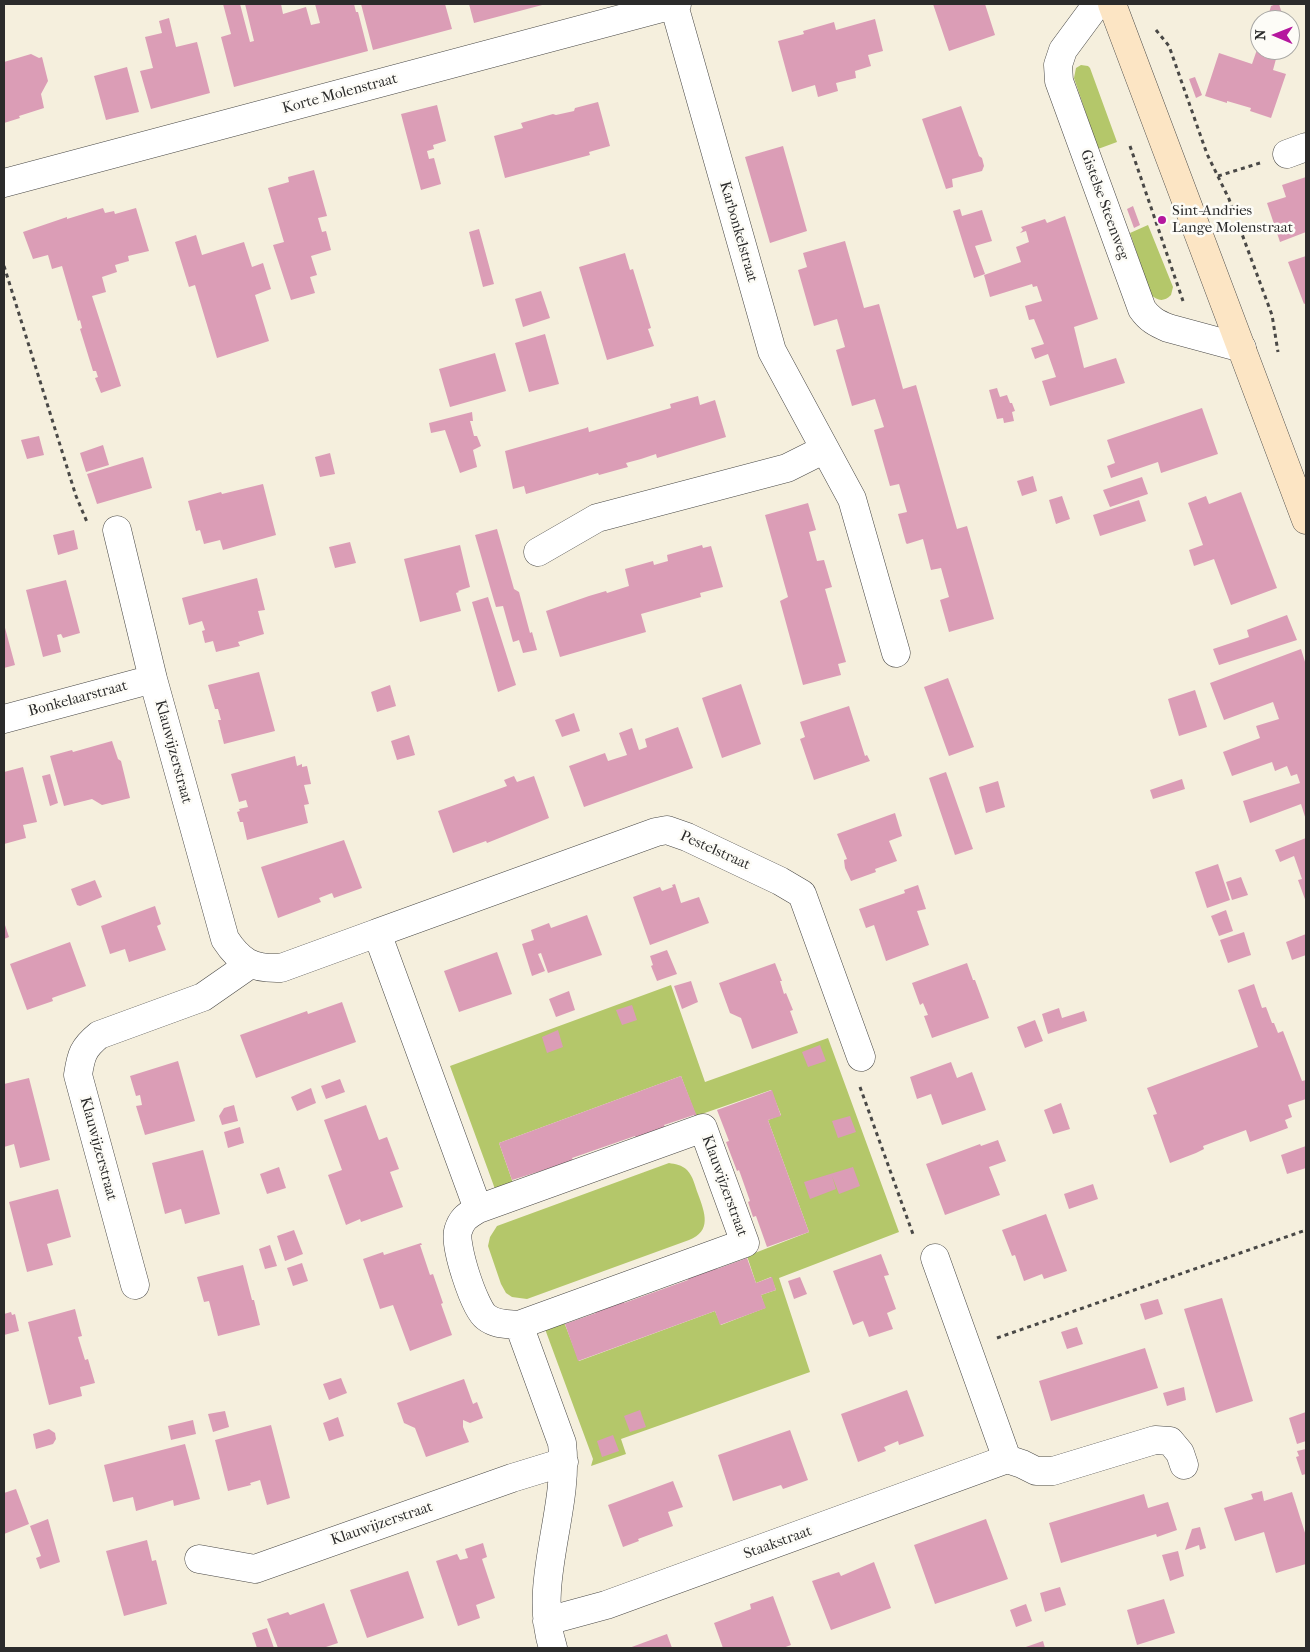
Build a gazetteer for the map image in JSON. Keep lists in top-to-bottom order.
{
  "streets": {
    "street": [
      "Korte Molenstraat",
      "Gistelse Steenweg",
      "Karbonkelstraat",
      "Bonkelaarstraat",
      "Klauwijzerstraat",
      "Pestelstraat",
      "Staakstraat"
    ]
  },
  "crossings": [
    ["Korte Molenstraat", "Karbonkelstraat"],
    ["Bonkelaarstraat", "Klauwijzerstraat"]
  ],
  "places": ["Sint-Andries Lange Molenstraat"],
  "north": "left"
}
